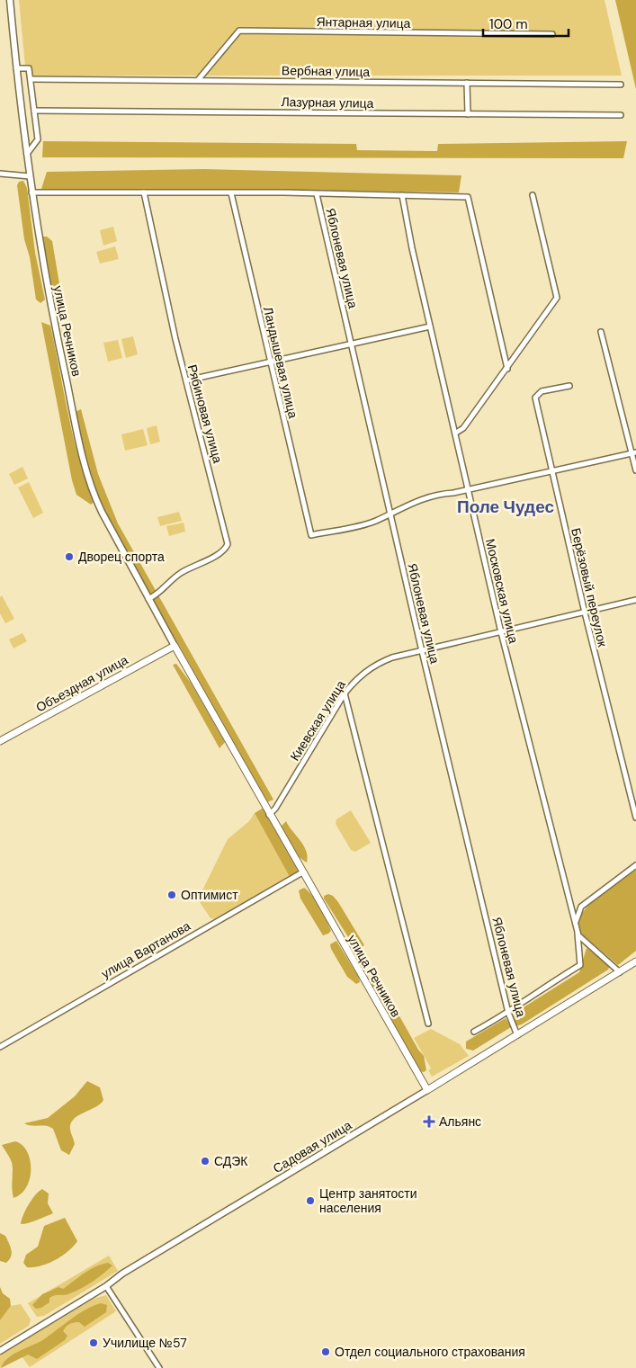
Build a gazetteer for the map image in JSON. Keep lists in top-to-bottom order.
{
  "streets": {
    "main road": ["улица Речников", "Объездная улица", "Садовая улица"],
    "street": [
      "Янтарная улица",
      "Вербная улица",
      "Лазурная улица",
      "Яблоневая улица",
      "Ландышевая улица",
      "Рябиновая улица",
      "Берёзовый переулок",
      "Московская улица",
      "Киевская улица",
      "улица Вартанова"
    ]
  },
  "crossings": [
    ["Янтарная улица", "Вербная улица"],
    ["Яблоневая улица", "Ландышевая улица"],
    ["Яблоневая улица", "Киевская улица"],
    ["Яблоневая улица", "Садовая улица"],
    ["улица Речников", "Рябиновая улица"],
    ["улица Речников", "Объездная улица"],
    ["улица Речников", "Киевская улица"],
    ["улица Речников", "улица Вартанова"],
    ["улица Речников", "Садовая улица"],
    ["Берёзовый переулок", "Киевская улица"],
    ["Московская улица", "Киевская улица"]
  ],
  "districts": ["Поле Чудес"],
  "places": {
    "other": [
      "Дворец спорта",
      "Оптимист",
      "СДЭК",
      "Центр занятости населения",
      "Училище №57",
      "Отдел социального страхования"
    ],
    "health": ["Альянс"]
  },
  "scale_bar": "100 m"
}
